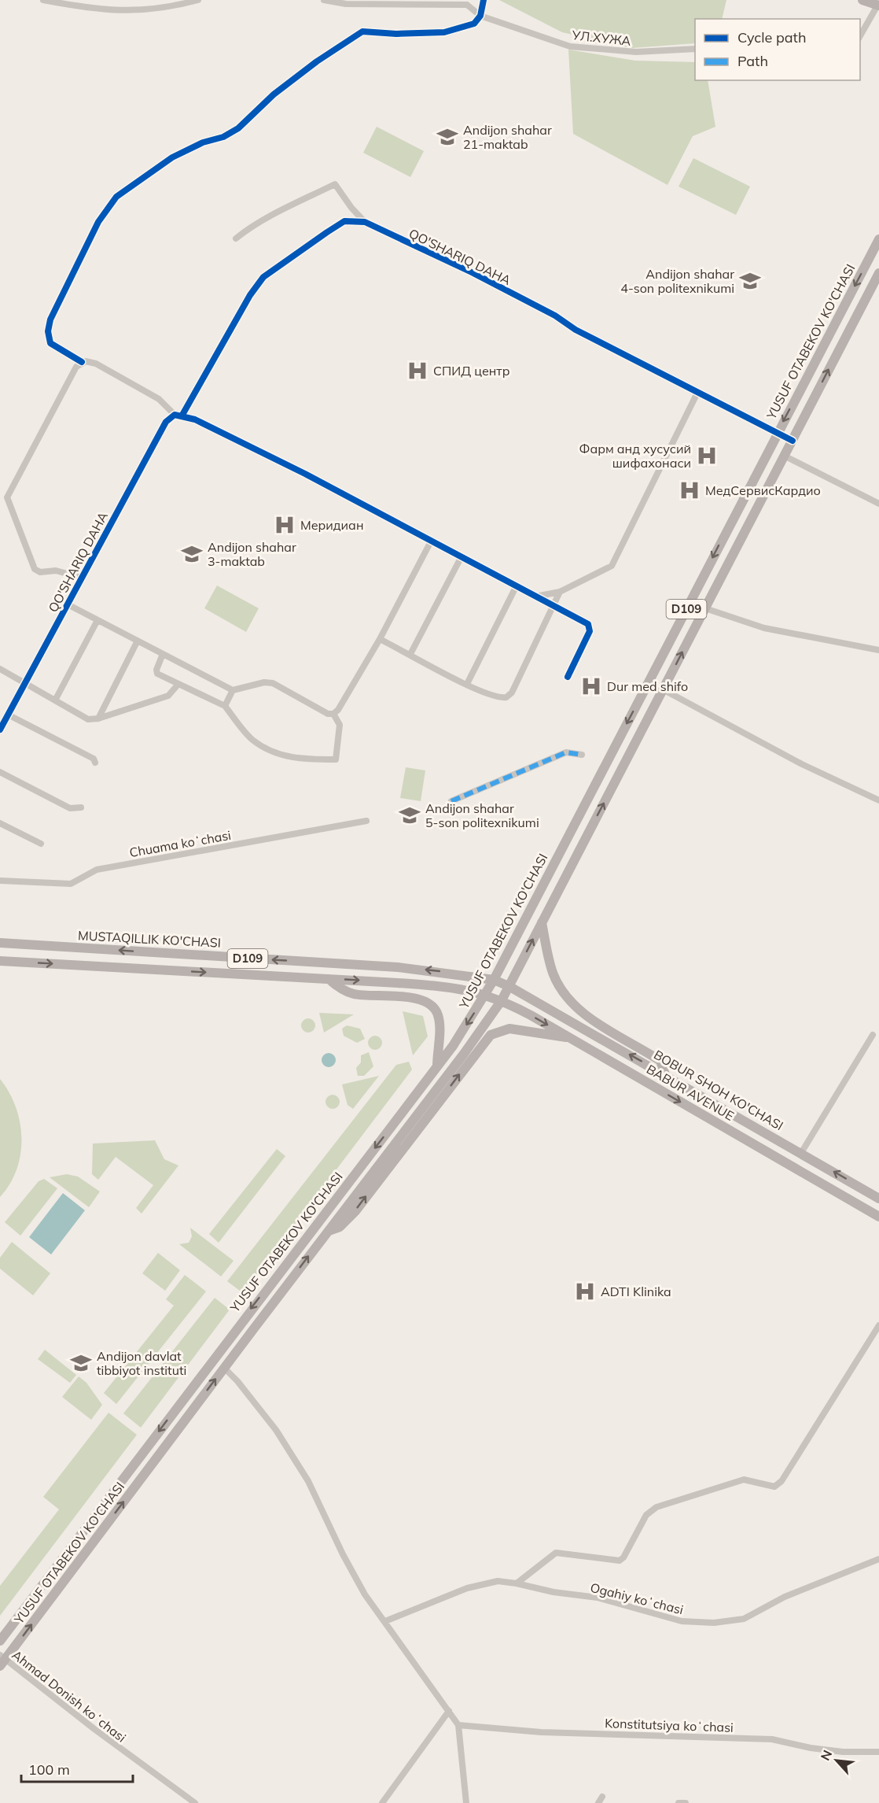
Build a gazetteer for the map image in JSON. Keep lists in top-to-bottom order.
{
  "streets": {
    "main road": [
      "YUSUF OTABEKOV KO'CHASI",
      "D109",
      "MUSTAQILLIK KO'CHASI",
      "BOBUR SHOH KO'CHASI",
      "BABUR AVENUE"
    ],
    "street": [
      "УЛ.ХУЖА",
      "QO'SHARIQ DAHA",
      "Chuama koʻchasi",
      "Ogahiy koʻchasi",
      "Ahmad Donish koʻchasi",
      "Konstitutsiya koʻchasi"
    ]
  },
  "crossings": [
    ["QO'SHARIQ DAHA", "YUSUF OTABEKOV KO'CHASI"],
    ["YUSUF OTABEKOV KO'CHASI", "D109"],
    ["YUSUF OTABEKOV KO'CHASI", "MUSTAQILLIK KO'CHASI"],
    ["YUSUF OTABEKOV KO'CHASI", "BOBUR SHOH KO'CHASI"],
    ["YUSUF OTABEKOV KO'CHASI", "BABUR AVENUE"],
    ["YUSUF OTABEKOV KO'CHASI", "Ahmad Donish koʻchasi"],
    ["D109", "BABUR AVENUE"],
    ["MUSTAQILLIK KO'CHASI", "BOBUR SHOH KO'CHASI"]
  ],
  "one_way": ["BOBUR SHOH KO'CHASI", "BABUR AVENUE"],
  "places": {
    "school or university": [
      "Andijon shahar 21-maktab",
      "Andijon shahar 4-son politexnikumi",
      "Andijon shahar 3-maktab",
      "Andijon shahar 5-son politexnikumi",
      "Andijon davlat tibbiyot instituti"
    ],
    "hospital": [
      "СПИД центр",
      "Фарм анд хусусий шифахонаси",
      "МедСервисКардио",
      "Меридиан",
      "Dur med shifo",
      "ADTI Klinika"
    ]
  },
  "legend": ["Cycle path", "Path"],
  "scale_bar": "100 m",
  "north": "top left"
}
